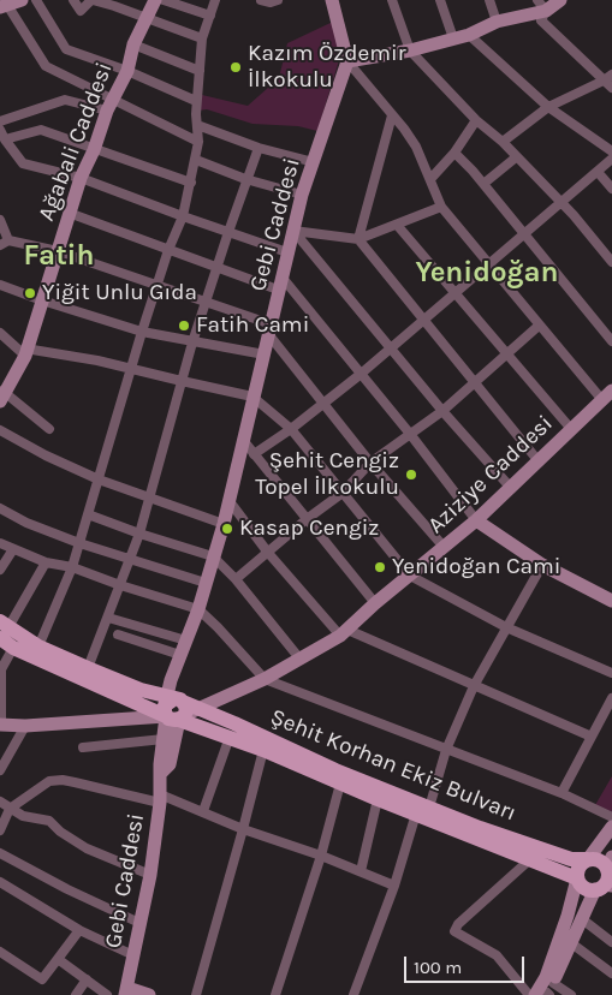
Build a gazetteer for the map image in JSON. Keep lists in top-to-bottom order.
{
  "streets": {
    "main road": [
      "Ağabali Caddesi",
      "Gebi Caddesi",
      "Aziziye Caddesi",
      "Şehit Korhan Ekiz Bulvarı"
    ]
  },
  "crossings": [
    ["Gebi Caddesi", "Şehit Korhan Ekiz Bulvarı"],
    ["Aziziye Caddesi", "Şehit Korhan Ekiz Bulvarı"]
  ],
  "districts": ["Fatih", "Yenidoğan"],
  "places": [
    "Kazım Özdemir İlkokulu",
    "Yiğit Unlu Gıda",
    "Fatih Cami",
    "Şehit Cengiz Topel İlkokulu",
    "Kasap Cengiz",
    "Yenidoğan Cami"
  ],
  "scale_bar": "100 m"
}
